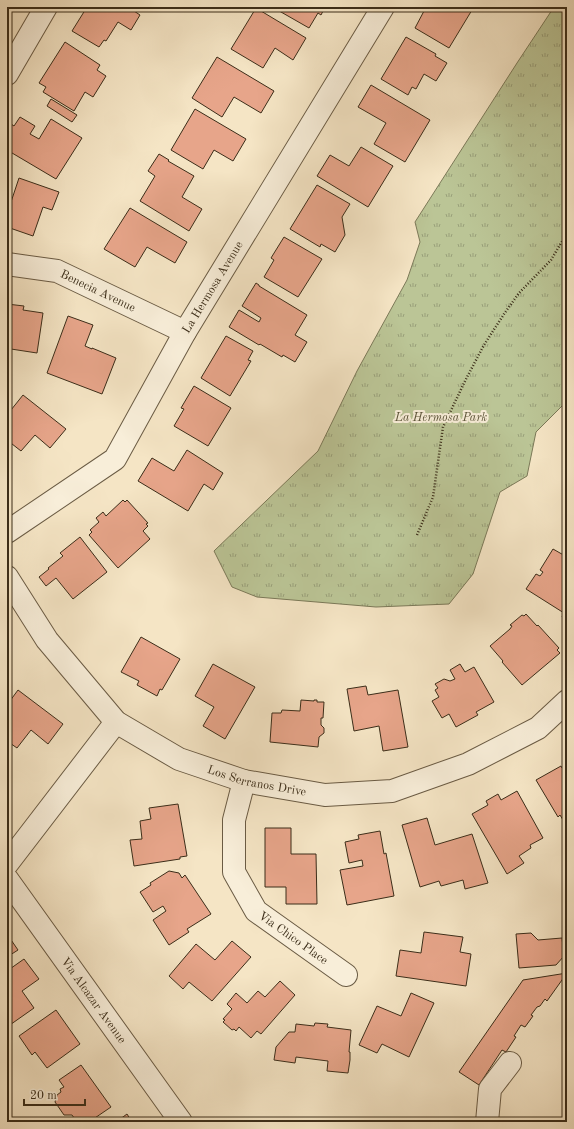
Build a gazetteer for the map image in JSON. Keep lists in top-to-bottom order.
{
  "streets": {
    "street": [
      "La Hermosa Avenue",
      "Benecia Avenue",
      "Los Serranos Drive",
      "Via Chico Place",
      "Via Alcazar Avenue"
    ]
  },
  "crossings": [
    ["La Hermosa Avenue", "Benecia Avenue"],
    ["Los Serranos Drive", "Via Chico Place"]
  ],
  "parks": ["La Hermosa Park"],
  "scale_bar": "20 m"
}
